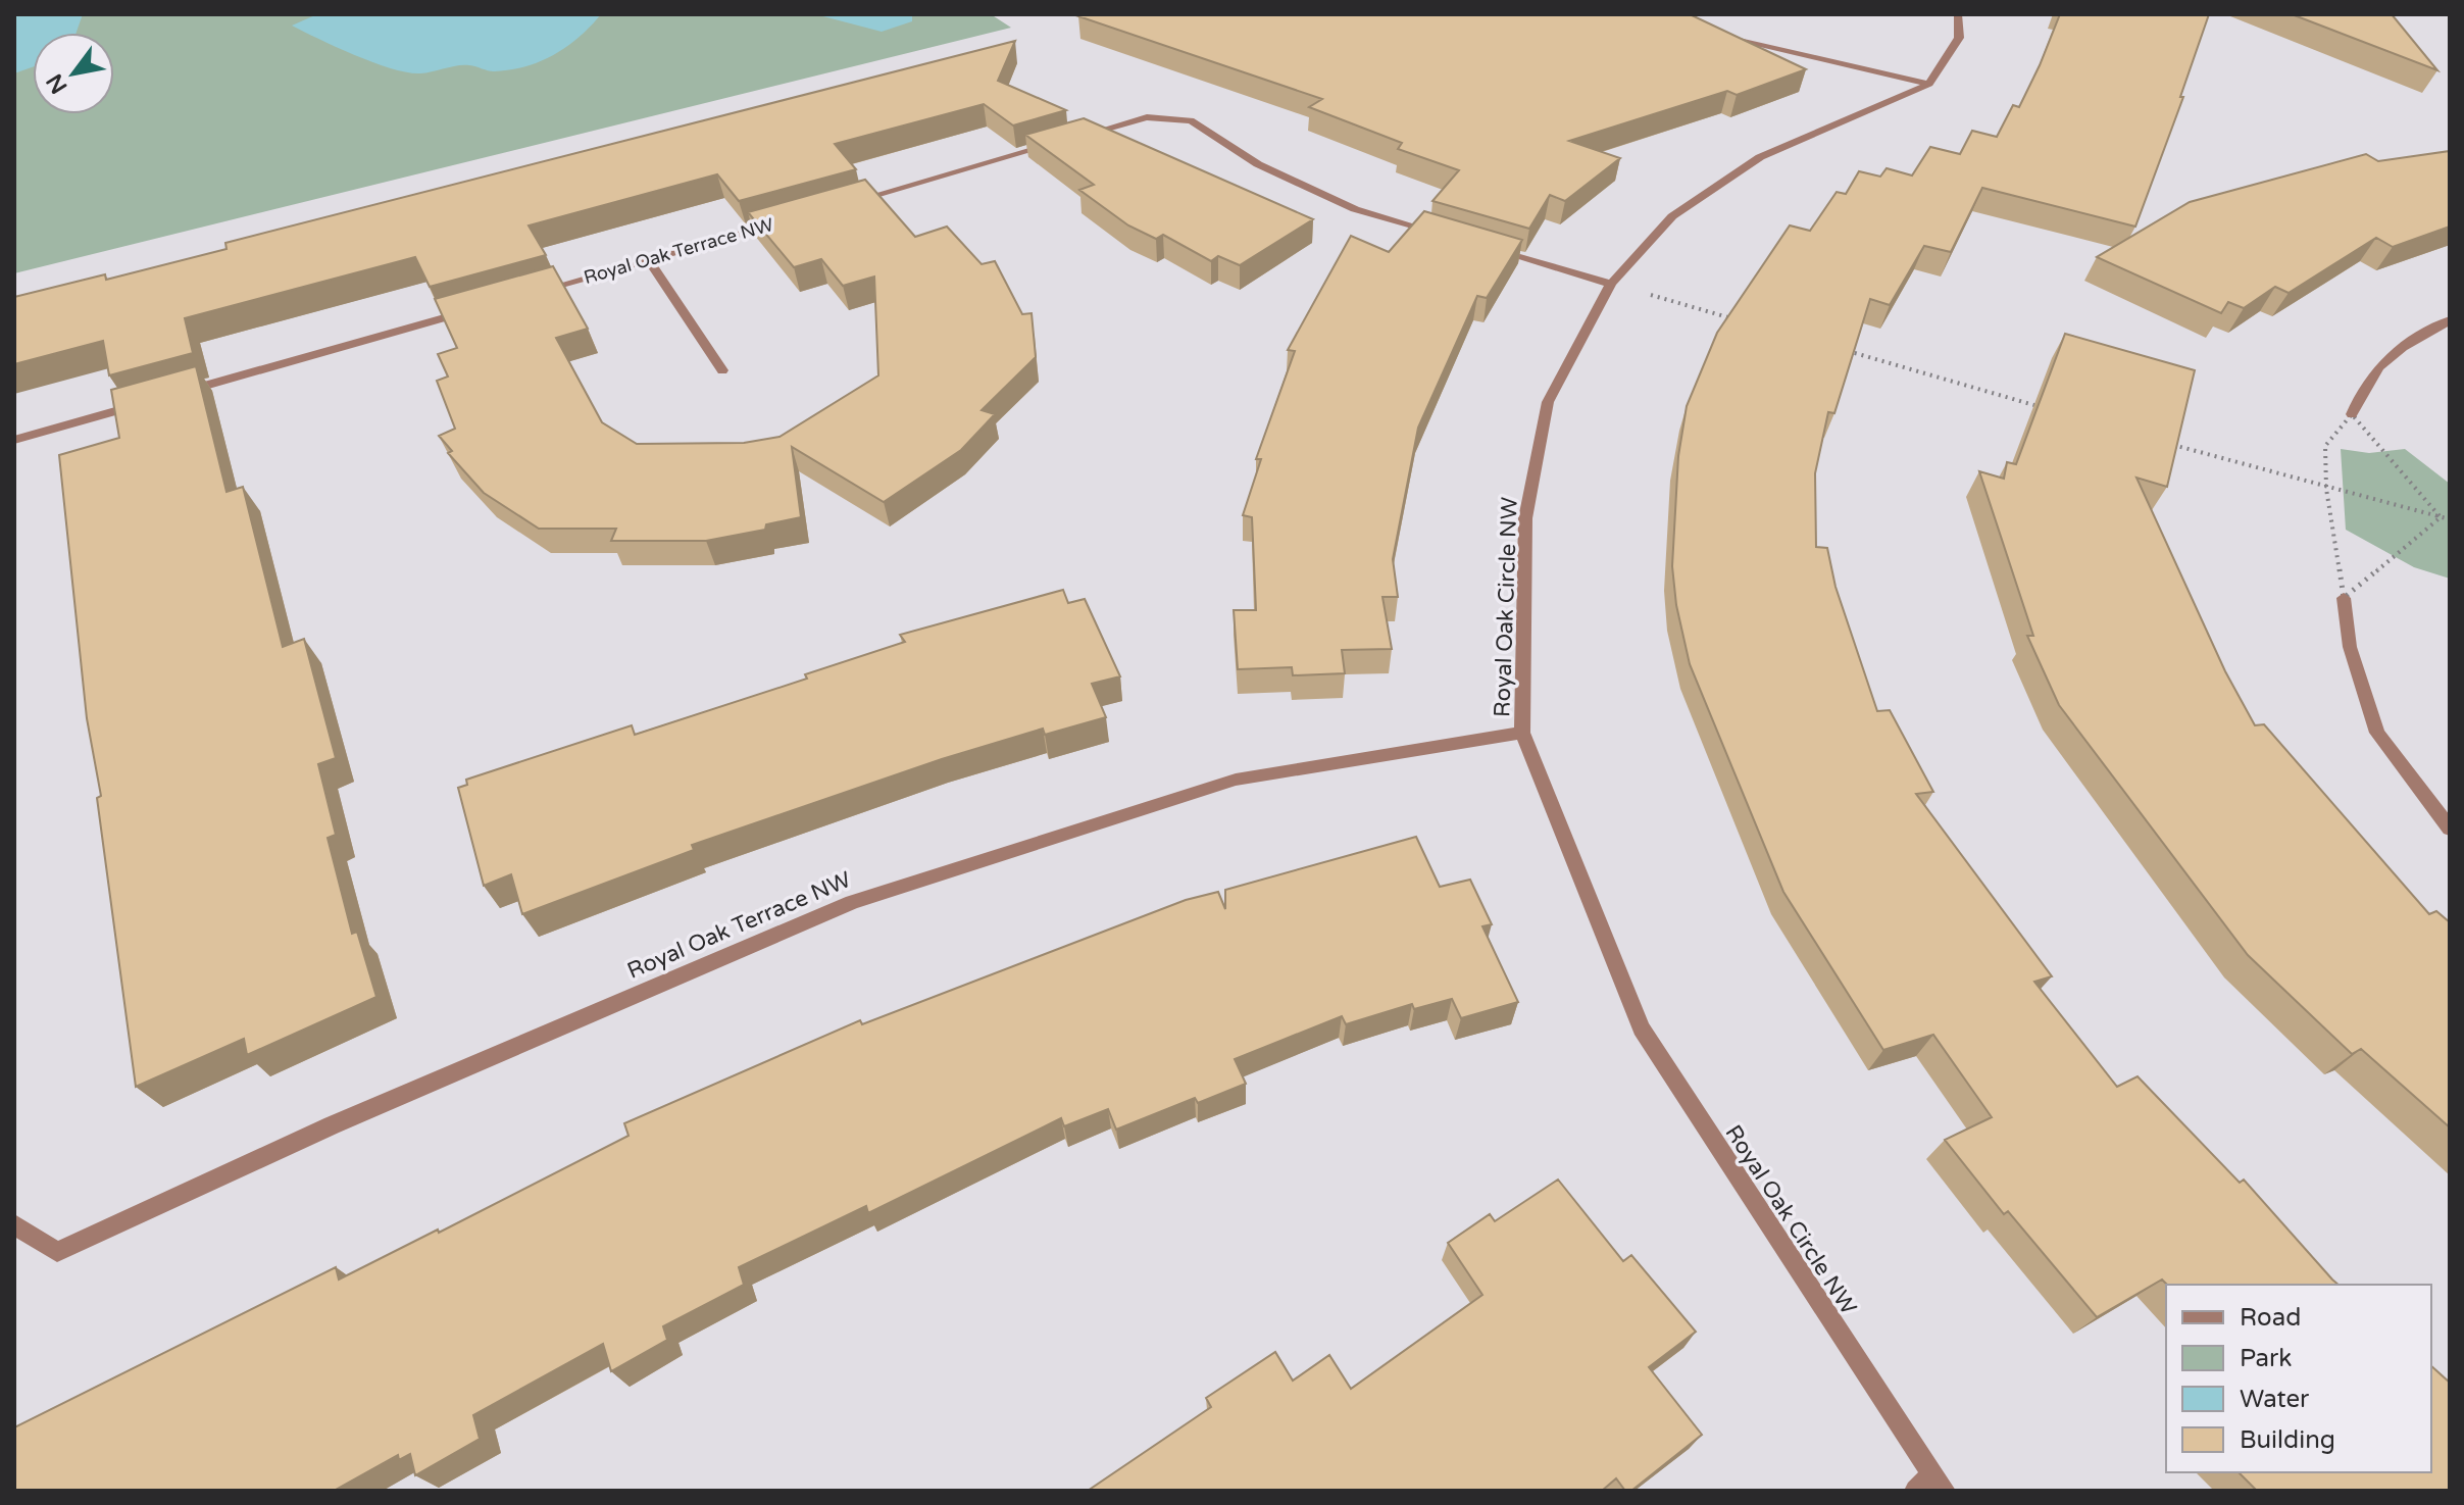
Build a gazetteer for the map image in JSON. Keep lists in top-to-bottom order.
{
  "streets": {
    "street": ["Royal Oak Terrace NW", "Royal Oak Circle NW"]
  },
  "crossings": [
    ["Royal Oak Terrace NW", "Royal Oak Circle NW"]
  ],
  "legend": [
    "Road",
    "Park",
    "Water",
    "Building"
  ],
  "north": "bottom left"
}
